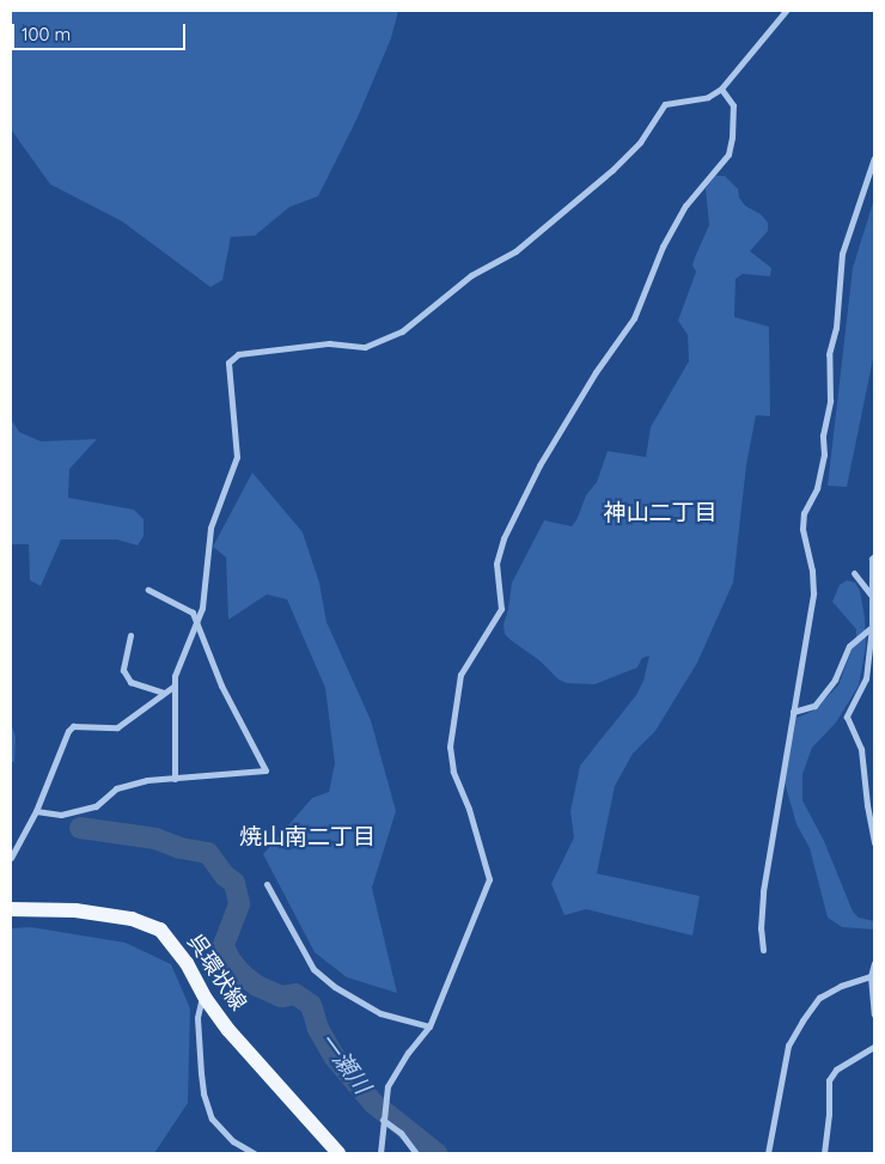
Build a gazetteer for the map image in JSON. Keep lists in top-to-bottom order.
{
  "streets": {
    "main road": ["呉環状線"]
  },
  "districts": ["神山二丁目", "焼山南二丁目"],
  "water": ["一瀬川"],
  "scale_bar": "100 m"
}
